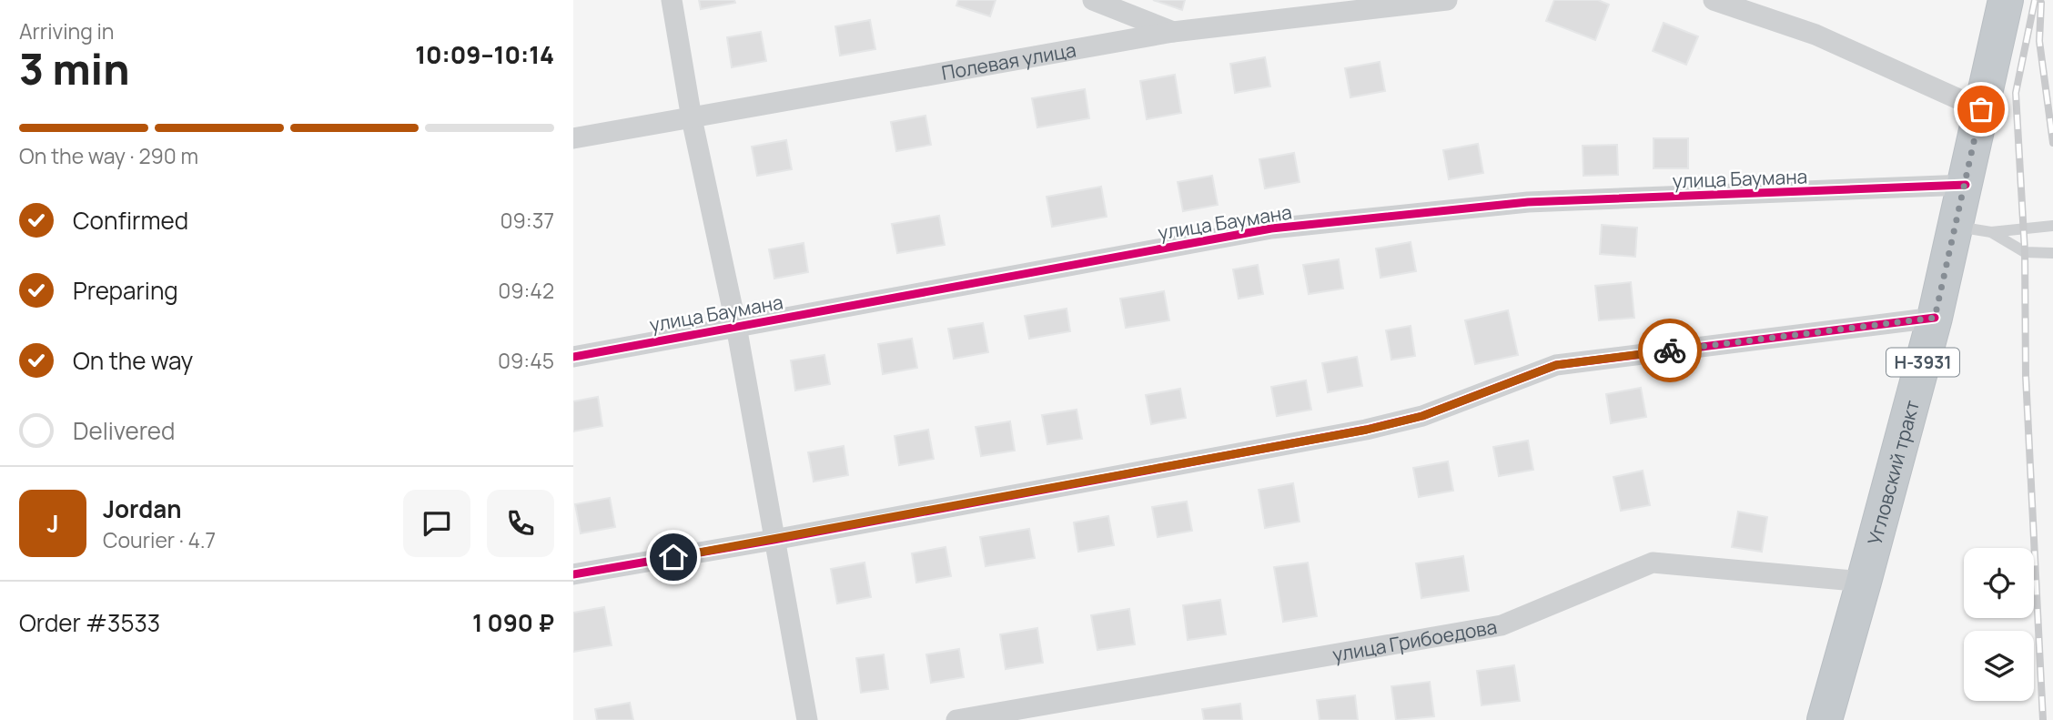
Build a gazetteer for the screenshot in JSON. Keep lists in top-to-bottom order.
{
  "streets": {
    "highway": ["Н-3931", "Угловский тракт"],
    "street": ["Полевая улица", "улица Баумана", "улица Грибоедова"]
  },
  "crossings": [
    ["улица Баумана", "Угловский тракт"],
    ["Угловский тракт", "улица Грибоедова"]
  ],
  "page": {
    "heading": ["3 min", "Arriving in", "10:09–10:14"],
    "panel": [
      "Jordan",
      "Courier · 4.7",
      "Order #3533",
      "1 090 ₽"
    ],
    "bar": "On the way · 290 m",
    "list": [
      ["Confirmed", "09:37"],
      ["Preparing", "09:42"],
      ["On the way", "09:45"],
      "Delivered"
    ],
    "round": "J"
  }
}
